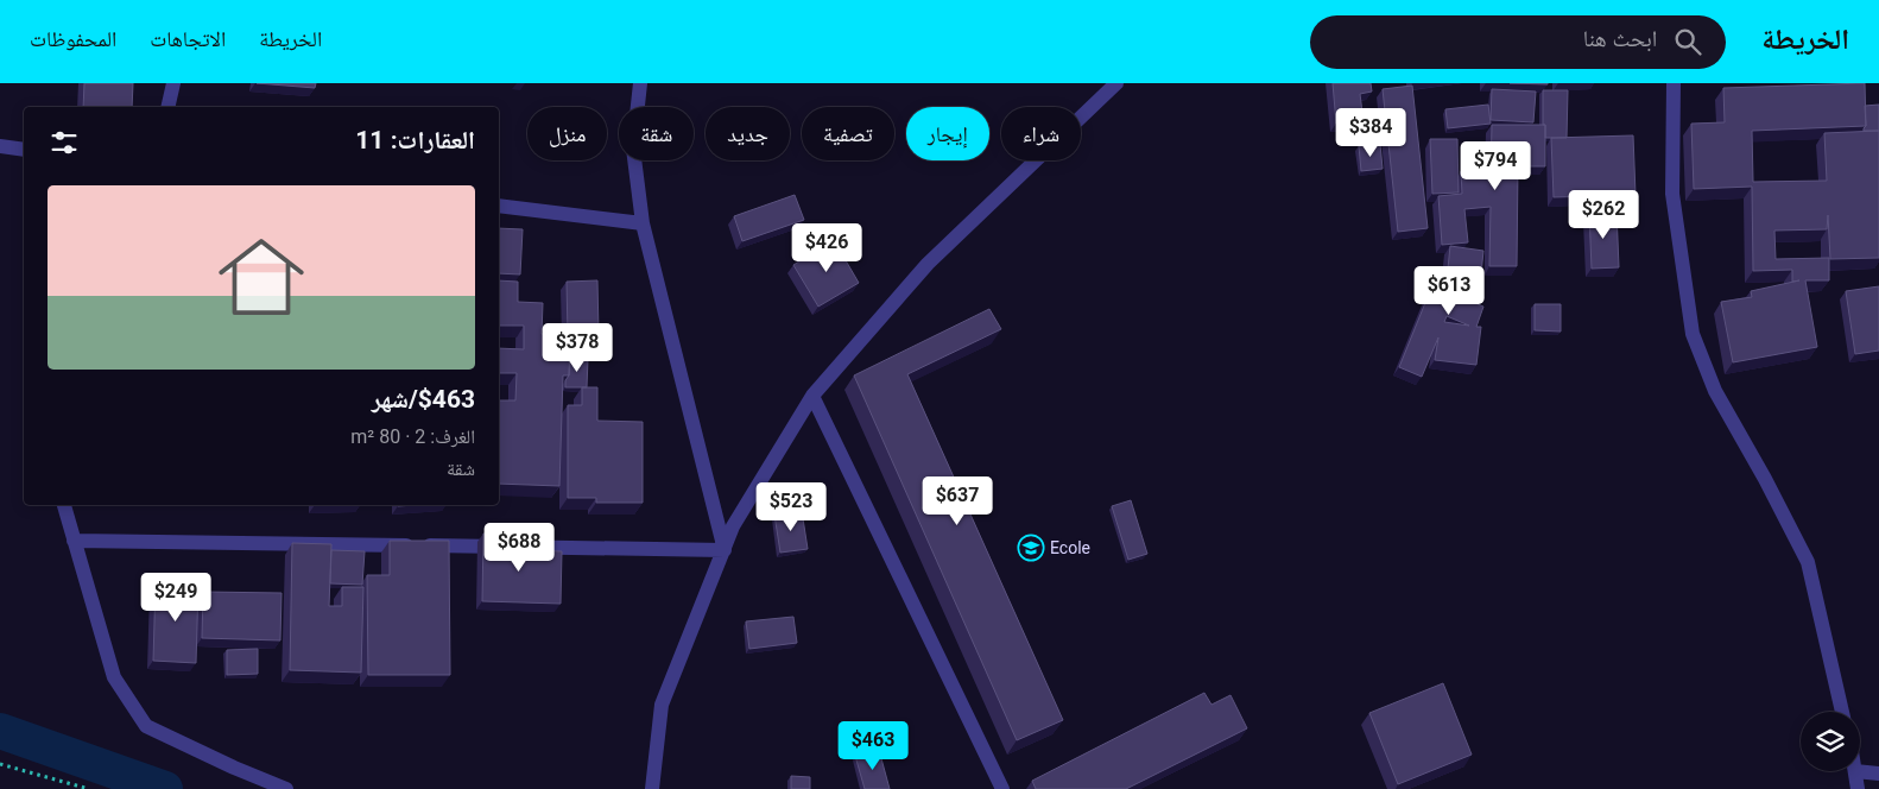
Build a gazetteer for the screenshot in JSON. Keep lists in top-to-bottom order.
{
  "places": {
    "school or university": ["Ecole"]
  },
  "page": {
    "header": "الخريطة",
    "search": "ابحث هنا",
    "nav": ["الخريطة", "الاتجاهات", "المحفوظات"],
    "chip": [
      "شراء",
      "إيجار",
      "تصفية",
      "جديد",
      "شقة",
      "منزل"
    ],
    "heading": "العقارات: 11",
    "price": [
      "$384",
      "$794",
      "$262",
      "$426",
      "$613",
      "$378",
      "$637",
      "$523",
      "$688",
      "$249",
      "$463"
    ],
    "list": [
      {
        "name": "$463/شهر",
        "note": "الغرف: 2 · 80 m² · شقة"
      }
    ]
  }
}
